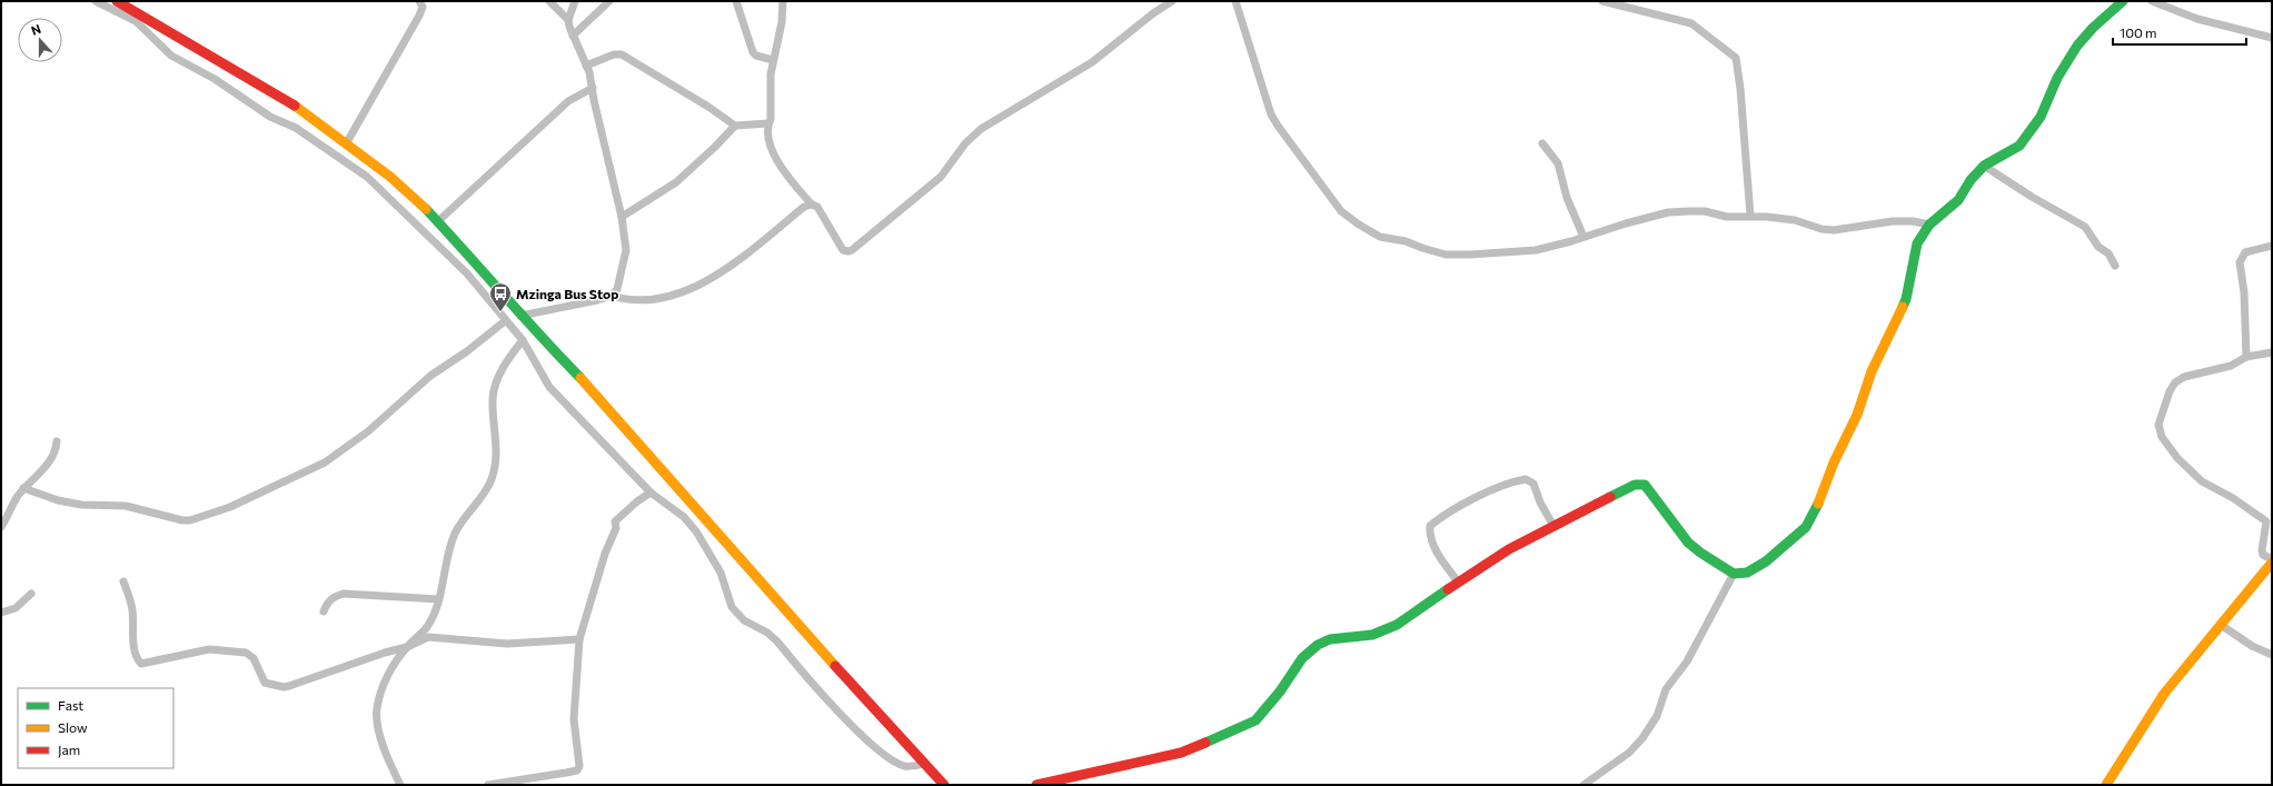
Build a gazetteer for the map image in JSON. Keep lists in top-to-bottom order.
{
  "places": {
    "bus stop": ["Mzinga Bus Stop"]
  },
  "legend": ["Fast", "Slow", "Jam"],
  "scale_bar": "100 m",
  "north": "top"
}
